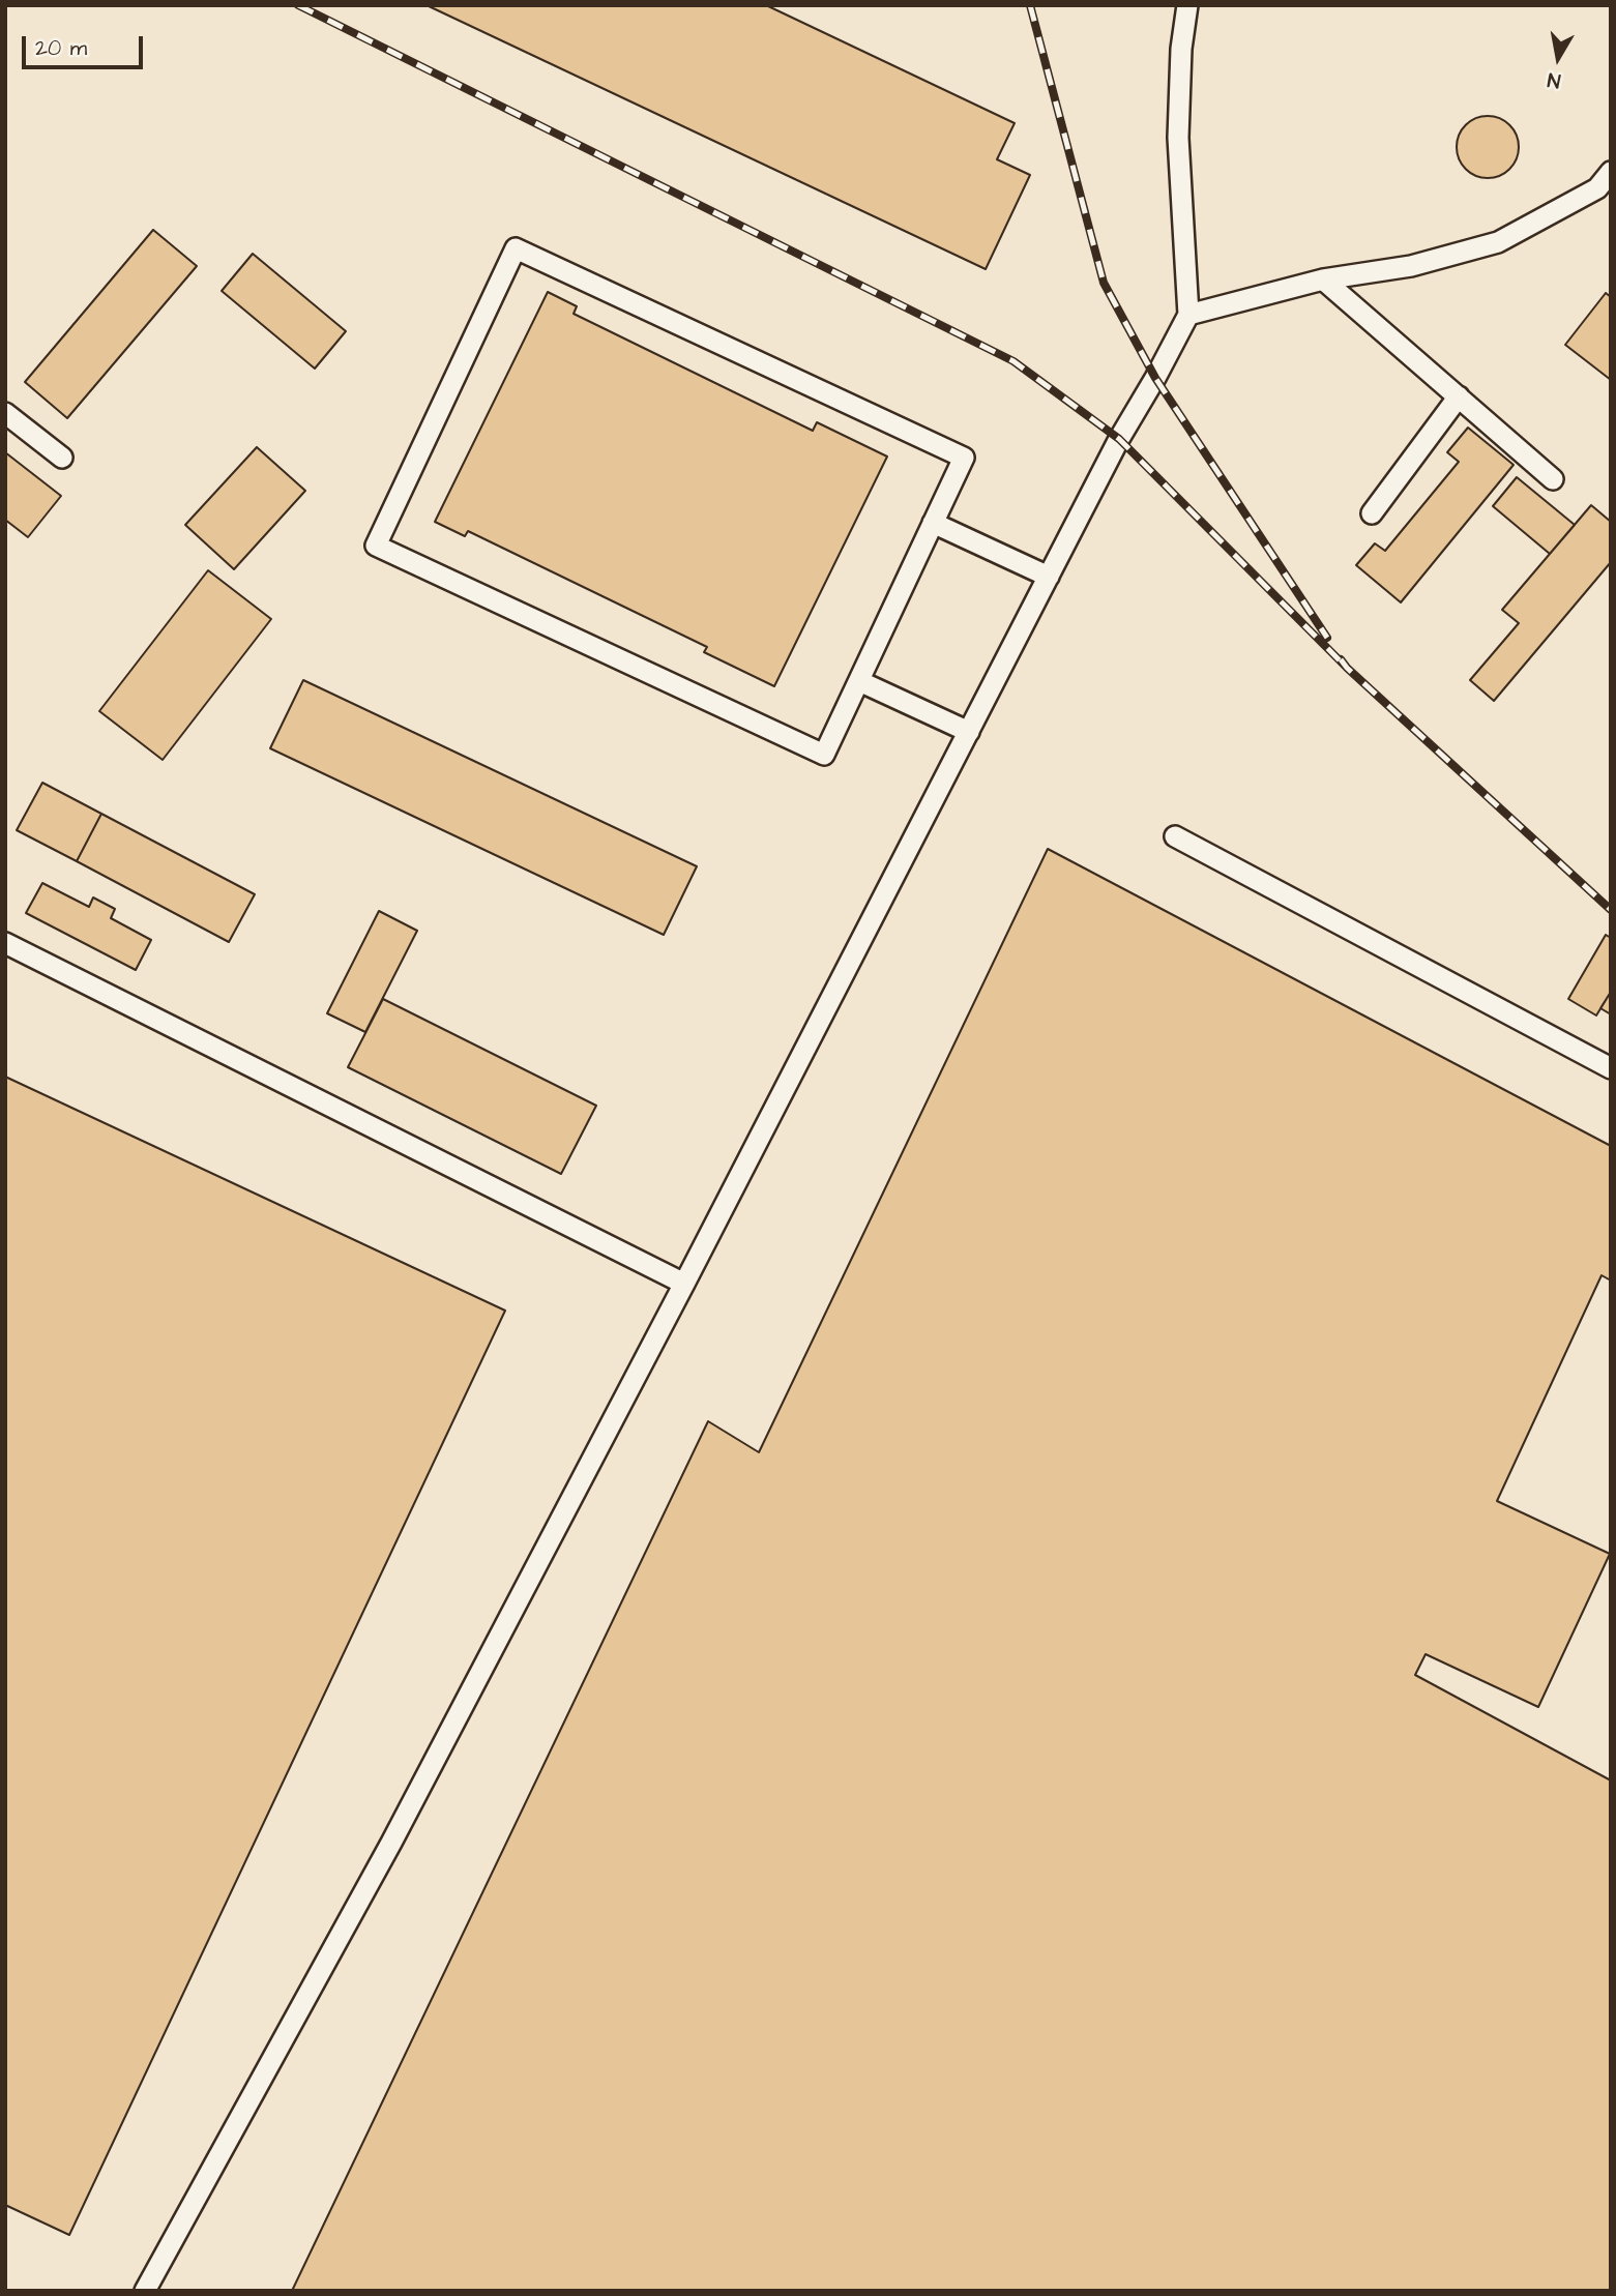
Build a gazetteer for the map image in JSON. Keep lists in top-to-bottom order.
{
  "scale_bar": "20 m",
  "north": "bottom"
}
